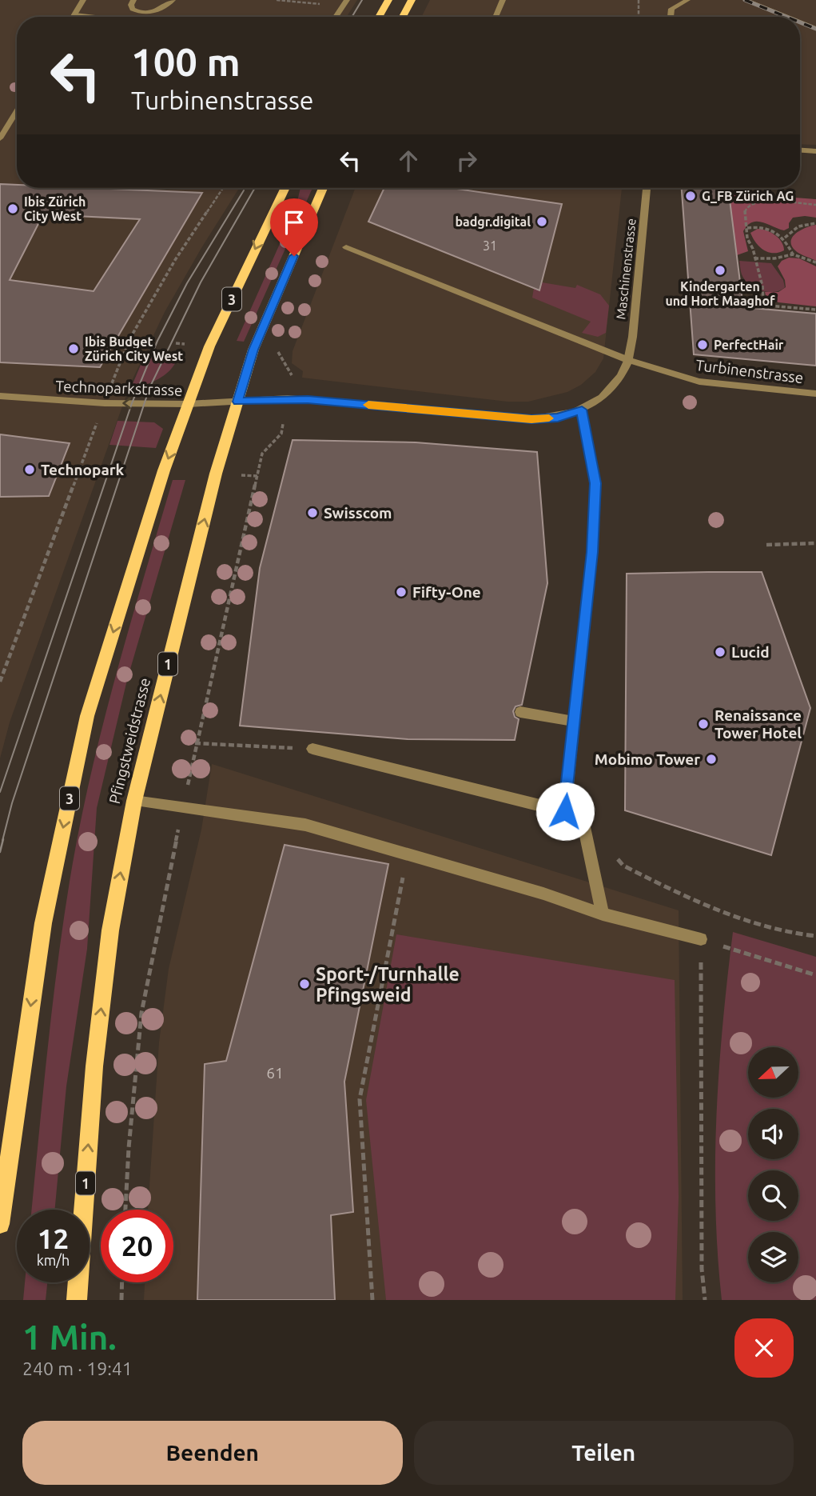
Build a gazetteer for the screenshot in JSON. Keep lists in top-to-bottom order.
{
  "streets": {
    "main road": ["3", "1", "Pfingstweidstrasse"],
    "street": ["Maschinenstrasse", "Turbinenstrasse", "Technoparkstrasse"]
  },
  "crossings": [
    ["Maschinenstrasse", "Turbinenstrasse"],
    ["3", "Technoparkstrasse"],
    ["Technoparkstrasse", "Pfingstweidstrasse"]
  ],
  "one_way": ["Technoparkstrasse"],
  "places": [
    "G_FB Zürich AG",
    "Ibis Zürich City West",
    "badgr.digital",
    "Kindergarten und Hort Maaghof",
    "PerfectHair",
    "Ibis Budget Zürich City West",
    "Technopark",
    "Swisscom",
    "Fifty-One",
    "Lucid",
    "Renaissance Tower Hotel",
    "Mobimo Tower",
    "Sport-/Turnhalle Pfingsweid"
  ],
  "house_numbers": ["31", "61"],
  "north": "left",
  "page": {
    "turn": ["100 m", "Turbinenstrasse"],
    "speed": "12 km/h",
    "limit": "20",
    "heading": ["1 Min.", "240 m · 19:41"],
    "buttons": ["Beenden", "Teilen"]
  }
}
